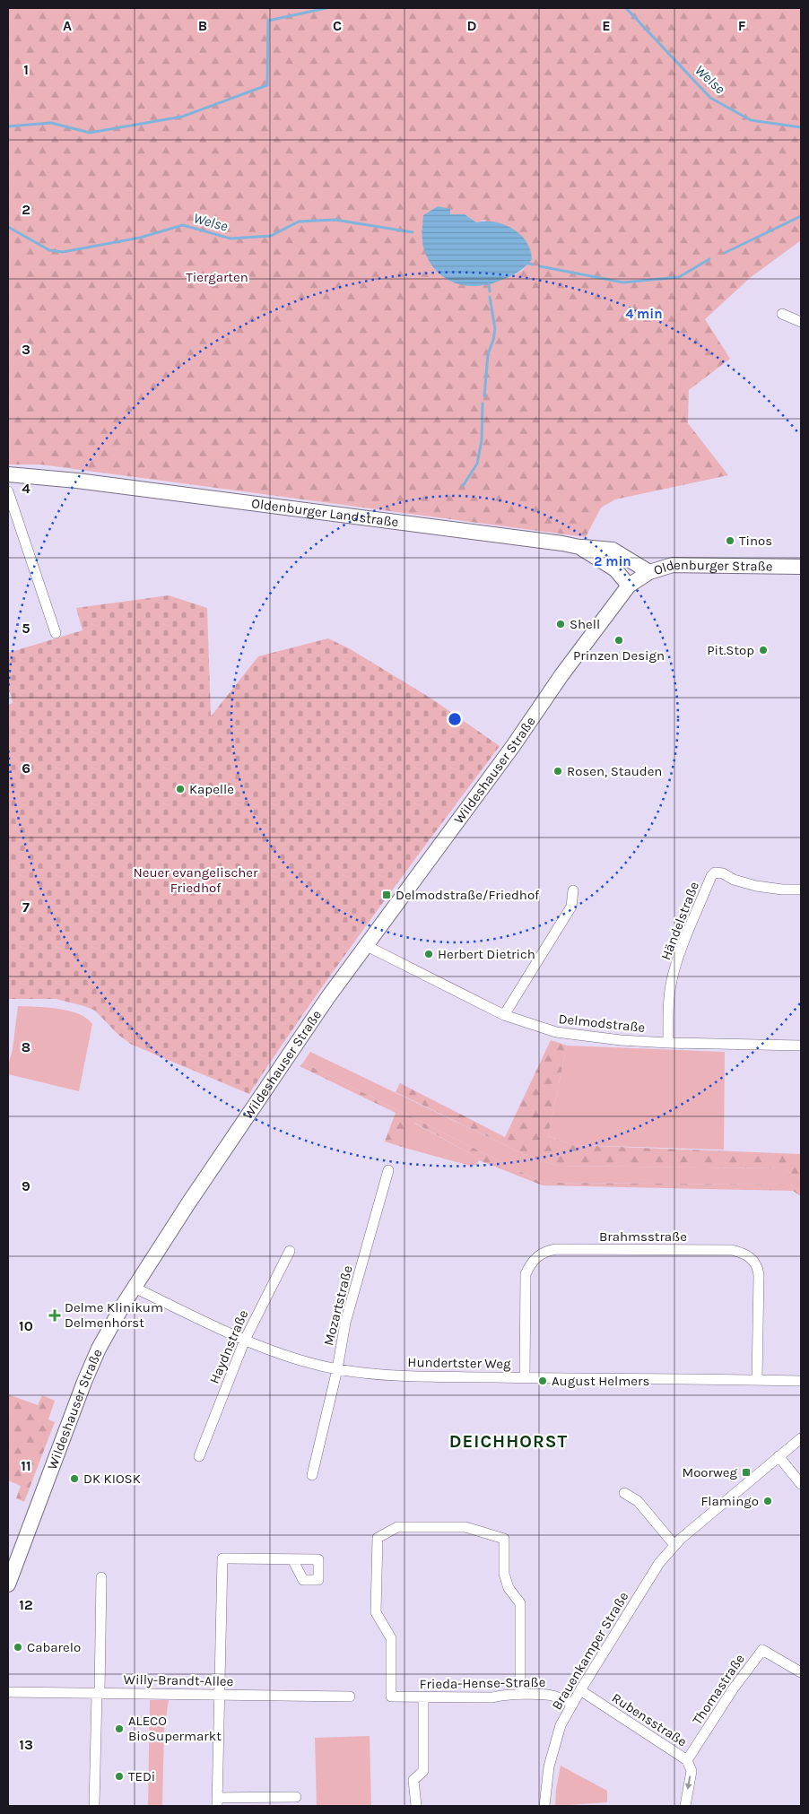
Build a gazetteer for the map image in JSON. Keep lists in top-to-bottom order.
{
  "streets": {
    "main road": ["Oldenburger Landstraße", "Oldenburger Straße", "Wildeshauser Straße"],
    "street": [
      "Händelstraße",
      "Delmodstraße",
      "Brahmsstraße",
      "Mozartstraße",
      "Haydnstraße",
      "Hundertster Weg",
      "Brauenkamper Straße",
      "Willy-Brandt-Allee",
      "Frieda-Hense-Straße",
      "Thomastraße",
      "Rubensstraße"
    ]
  },
  "crossings": [
    ["Oldenburger Landstraße", "Oldenburger Straße"],
    ["Oldenburger Landstraße", "Wildeshauser Straße"],
    ["Oldenburger Straße", "Wildeshauser Straße"],
    ["Wildeshauser Straße", "Delmodstraße"],
    ["Wildeshauser Straße", "Hundertster Weg"],
    ["Händelstraße", "Delmodstraße"],
    ["Brahmsstraße", "Hundertster Weg"],
    ["Mozartstraße", "Hundertster Weg"],
    ["Haydnstraße", "Hundertster Weg"],
    ["Brauenkamper Straße", "Frieda-Hense-Straße"],
    ["Brauenkamper Straße", "Rubensstraße"],
    ["Thomastraße", "Rubensstraße"]
  ],
  "districts": ["DEICHHORST"],
  "water": ["Welse"],
  "parks": ["Tiergarten", "Neuer evangelischer Friedhof"],
  "places": {
    "other": [
      "Tinos",
      "Shell",
      "Prinzen Design",
      "Pit.Stop",
      "Rosen, Stauden",
      "Kapelle",
      "Herbert Dietrich",
      "August Helmers",
      "DK KIOSK",
      "Flamingo",
      "Cabarelo",
      "ALECO BioSupermarkt",
      "TEDi"
    ],
    "transit": ["Delmodstraße/Friedhof", "Moorweg"],
    "health": ["Delme Klinikum Delmenhorst"]
  },
  "grid": {
    "columns": [
      "A",
      "B",
      "C",
      "D",
      "E",
      "F"
    ],
    "rows": [
      "1",
      "2",
      "3",
      "4",
      "5",
      "6",
      "7",
      "8",
      "9",
      "10",
      "11",
      "12",
      "13"
    ]
  },
  "rings": ["4 min", "2 min"]
}
